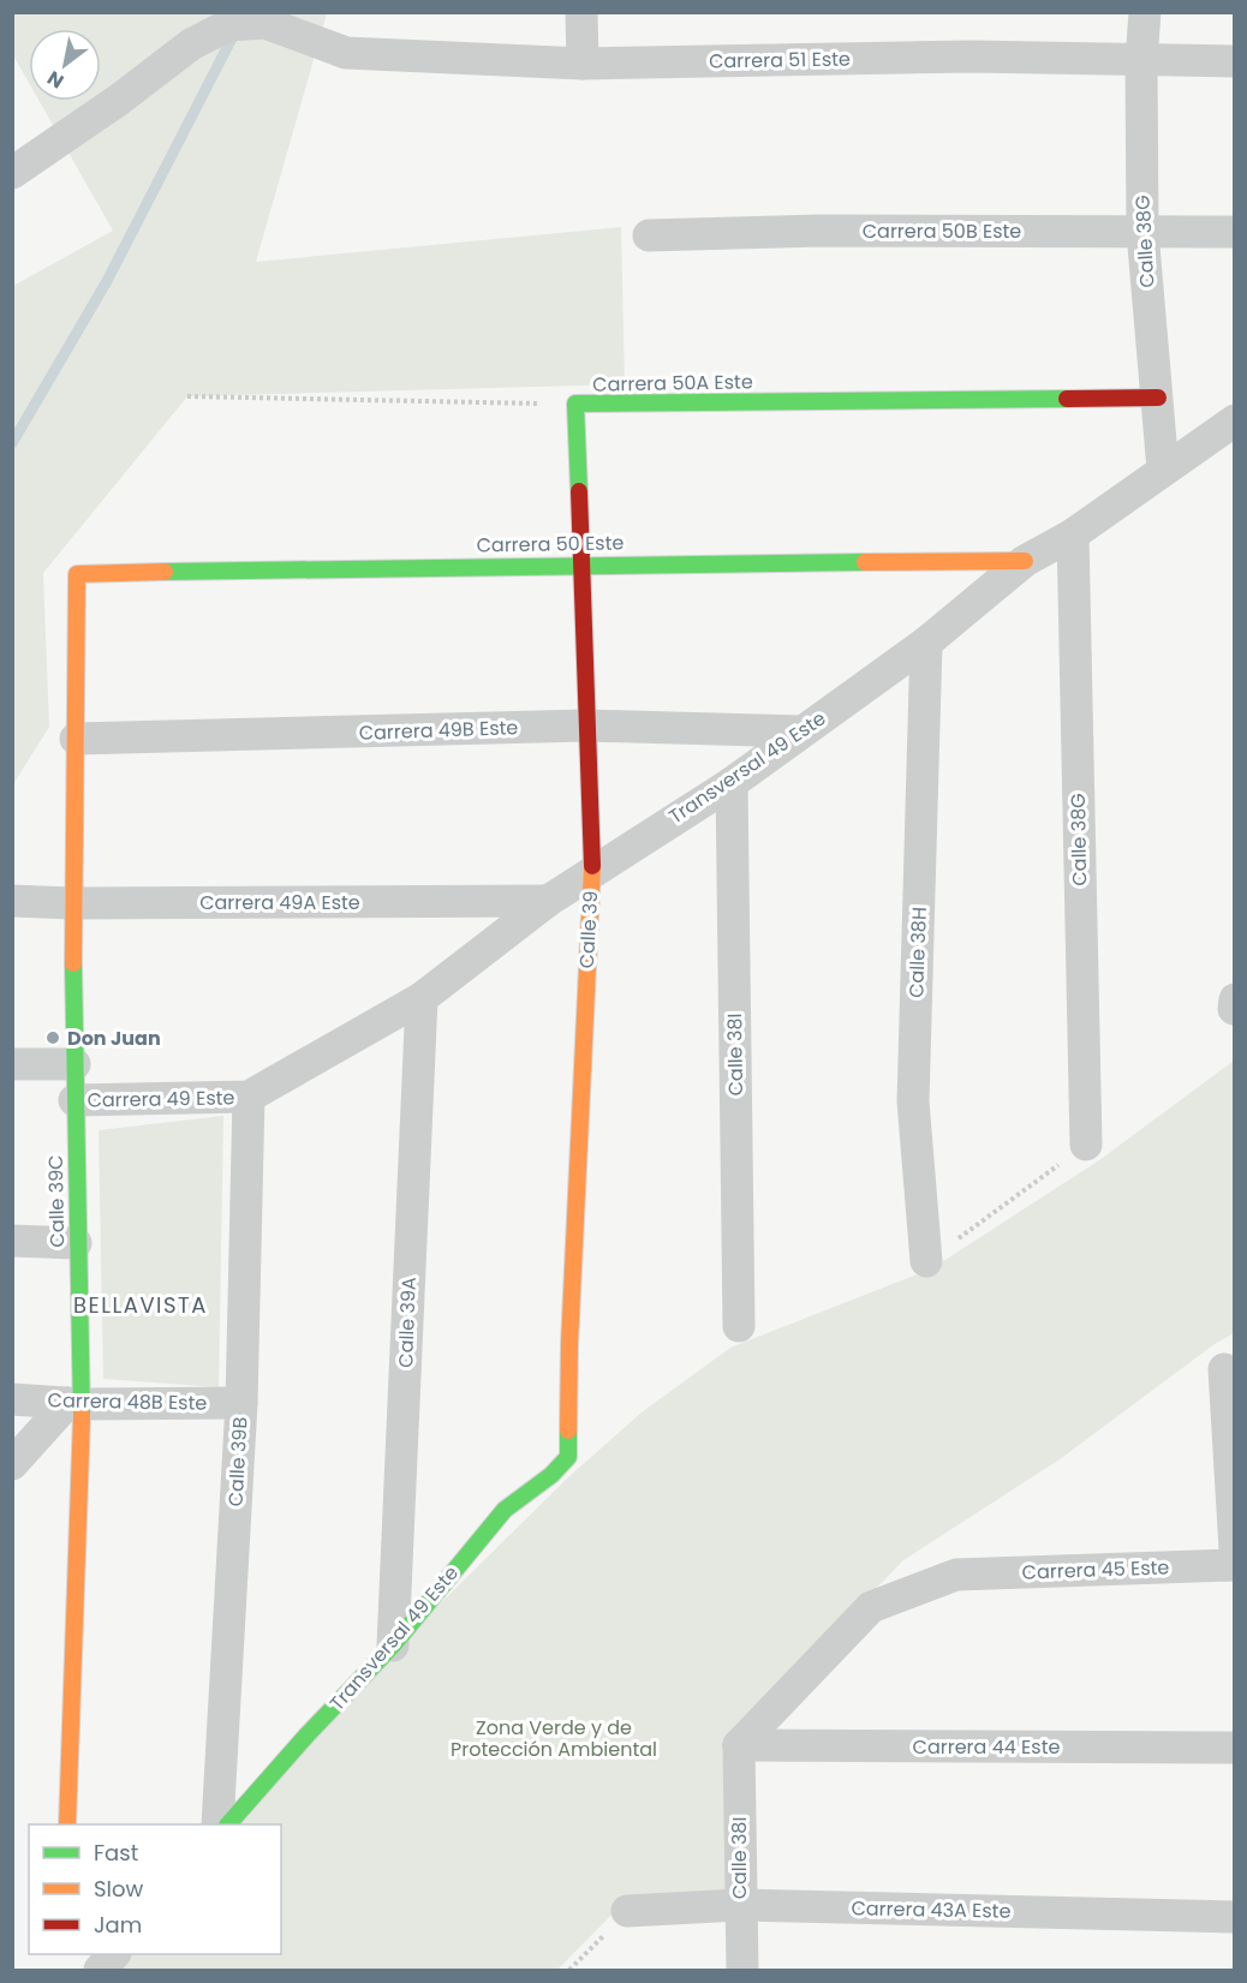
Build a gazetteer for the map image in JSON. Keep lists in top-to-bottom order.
{
  "streets": {
    "street": [
      "Carrera 51 Este",
      "Carrera 50B Este",
      "Calle 38G",
      "Carrera 50A Este",
      "Carrera 50 Este",
      "Carrera 49B Este",
      "Transversal 49 Este",
      "Carrera 49A Este",
      "Calle 39",
      "Calle 38H",
      "Calle 38I",
      "Carrera 49 Este",
      "Calle 39C",
      "Calle 39A",
      "Carrera 48B Este",
      "Calle 39B",
      "Carrera 45 Este",
      "Carrera 44 Este",
      "Carrera 43A Este"
    ]
  },
  "crossings": [
    ["Carrera 51 Este", "Calle 38G"],
    ["Carrera 50B Este", "Calle 38G"],
    ["Calle 38G", "Carrera 50A Este"],
    ["Calle 38G", "Transversal 49 Este"],
    ["Carrera 50A Este", "Calle 39"],
    ["Carrera 50 Este", "Transversal 49 Este"],
    ["Carrera 50 Este", "Calle 39"],
    ["Carrera 50 Este", "Calle 39C"],
    ["Carrera 49B Este", "Transversal 49 Este"],
    ["Carrera 49B Este", "Calle 39"],
    ["Carrera 49B Este", "Calle 39C"],
    ["Transversal 49 Este", "Carrera 49A Este"],
    ["Transversal 49 Este", "Calle 39"],
    ["Transversal 49 Este", "Calle 38H"],
    ["Transversal 49 Este", "Calle 38I"],
    ["Transversal 49 Este", "Carrera 49 Este"],
    ["Transversal 49 Este", "Calle 39A"],
    ["Transversal 49 Este", "Calle 39B"],
    ["Carrera 49A Este", "Calle 39C"],
    ["Calle 38I", "Carrera 45 Este"],
    ["Calle 38I", "Carrera 44 Este"],
    ["Calle 38I", "Carrera 43A Este"],
    ["Carrera 49 Este", "Calle 39C"],
    ["Carrera 49 Este", "Calle 39B"],
    ["Calle 39C", "Carrera 48B Este"],
    ["Carrera 48B Este", "Calle 39B"],
    ["Carrera 45 Este", "Carrera 44 Este"]
  ],
  "districts": ["BELLAVISTA"],
  "parks": ["Zona Verde y de Protección Ambiental"],
  "places": ["Don Juan"],
  "legend": ["Fast", "Slow", "Jam"],
  "north": "bottom left"
}
